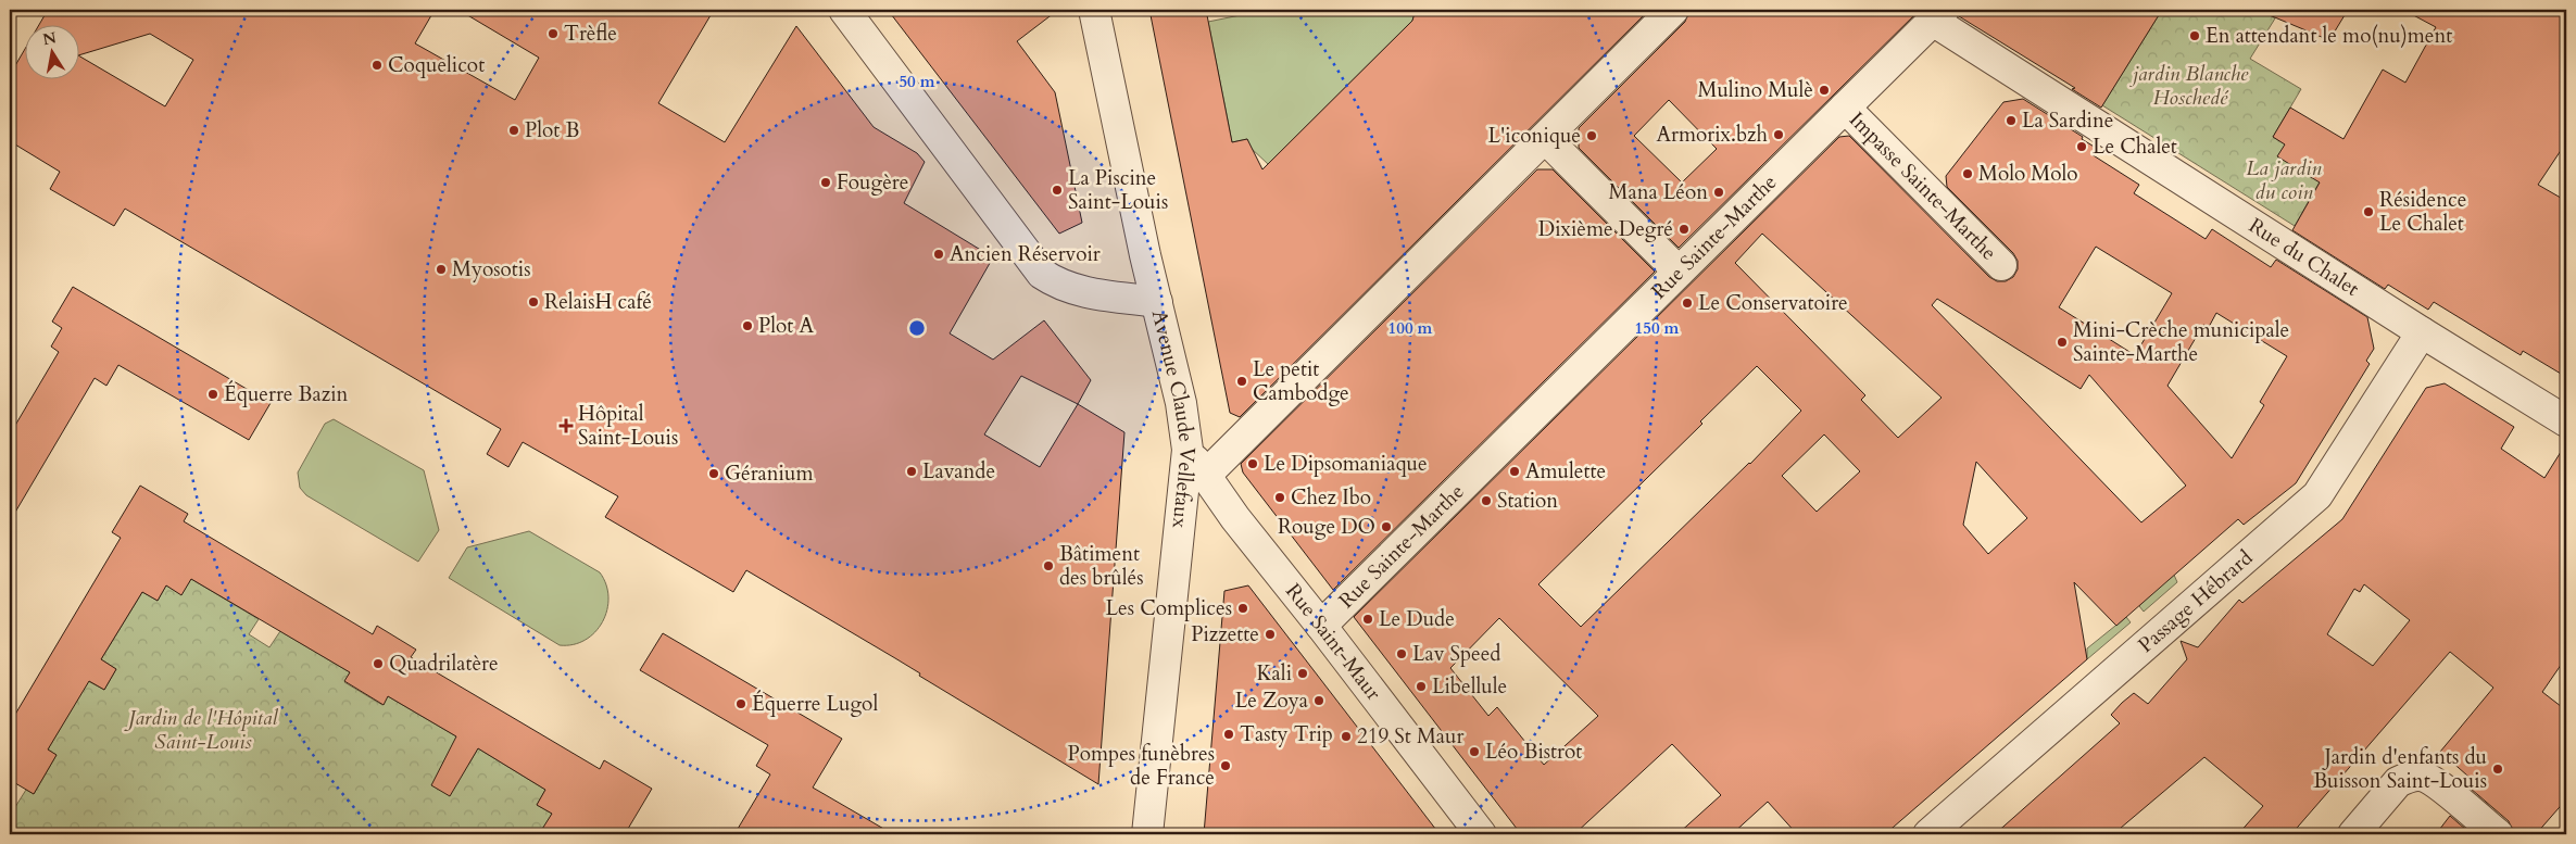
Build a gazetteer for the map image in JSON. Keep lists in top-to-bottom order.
{
  "streets": {
    "street": [
      "Impasse Sainte-Marthe",
      "Rue Sainte-Marthe",
      "Rue du Chalet",
      "Avenue Claude Vellefaux",
      "Passage Hébrard",
      "Rue Saint-Maur"
    ]
  },
  "crossings": [
    ["Impasse Sainte-Marthe", "Rue Sainte-Marthe"],
    ["Rue Sainte-Marthe", "Rue du Chalet"],
    ["Rue Sainte-Marthe", "Rue Saint-Maur"],
    ["Rue du Chalet", "Passage Hébrard"],
    ["Avenue Claude Vellefaux", "Rue Saint-Maur"]
  ],
  "parks": ["jardin Blanche Hoschedé", "La jardin du coin", "Jardin de l'Hôpital Saint-Louis"],
  "places": {
    "other": [
      "Trèfle",
      "En attendant le mo(nu)ment",
      "Coquelicot",
      "Mulino Mulè",
      "La Sardine",
      "Plot B",
      "Armorix.bzh",
      "L'iconique",
      "Le Chalet",
      "Molo Molo",
      "Fougère",
      "La Piscine Saint-Louis",
      "Mana Léon",
      "Résidence Le Chalet",
      "Dixième Degré",
      "Ancien Réservoir",
      "Myosotis",
      "RelaisH café",
      "Le Conservatoire",
      "Plot A",
      "Mini-Crèche municipale Sainte-Marthe",
      "Le petit Cambodge",
      "Équerre Bazin",
      "Le Dipsomaniaque",
      "Lavande",
      "Amulette",
      "Géranium",
      "Chez Ibo",
      "Station",
      "Rouge DO",
      "Bâtiment des brûlés",
      "Les Complices",
      "Le Dude",
      "Pizzette",
      "Lav Speed",
      "Quadrilatère",
      "Kali",
      "Libellule",
      "Le Zoya",
      "Équerre Lugol",
      "Tasty Trip",
      "219 St Maur",
      "Léo Bistrot",
      "Pompes funèbres de France",
      "Jardin d'enfants du Buisson Saint-Louis"
    ],
    "health": ["Hôpital Saint-Louis"]
  },
  "north": "top",
  "rings": ["50 m", "100 m", "150 m"]
}
